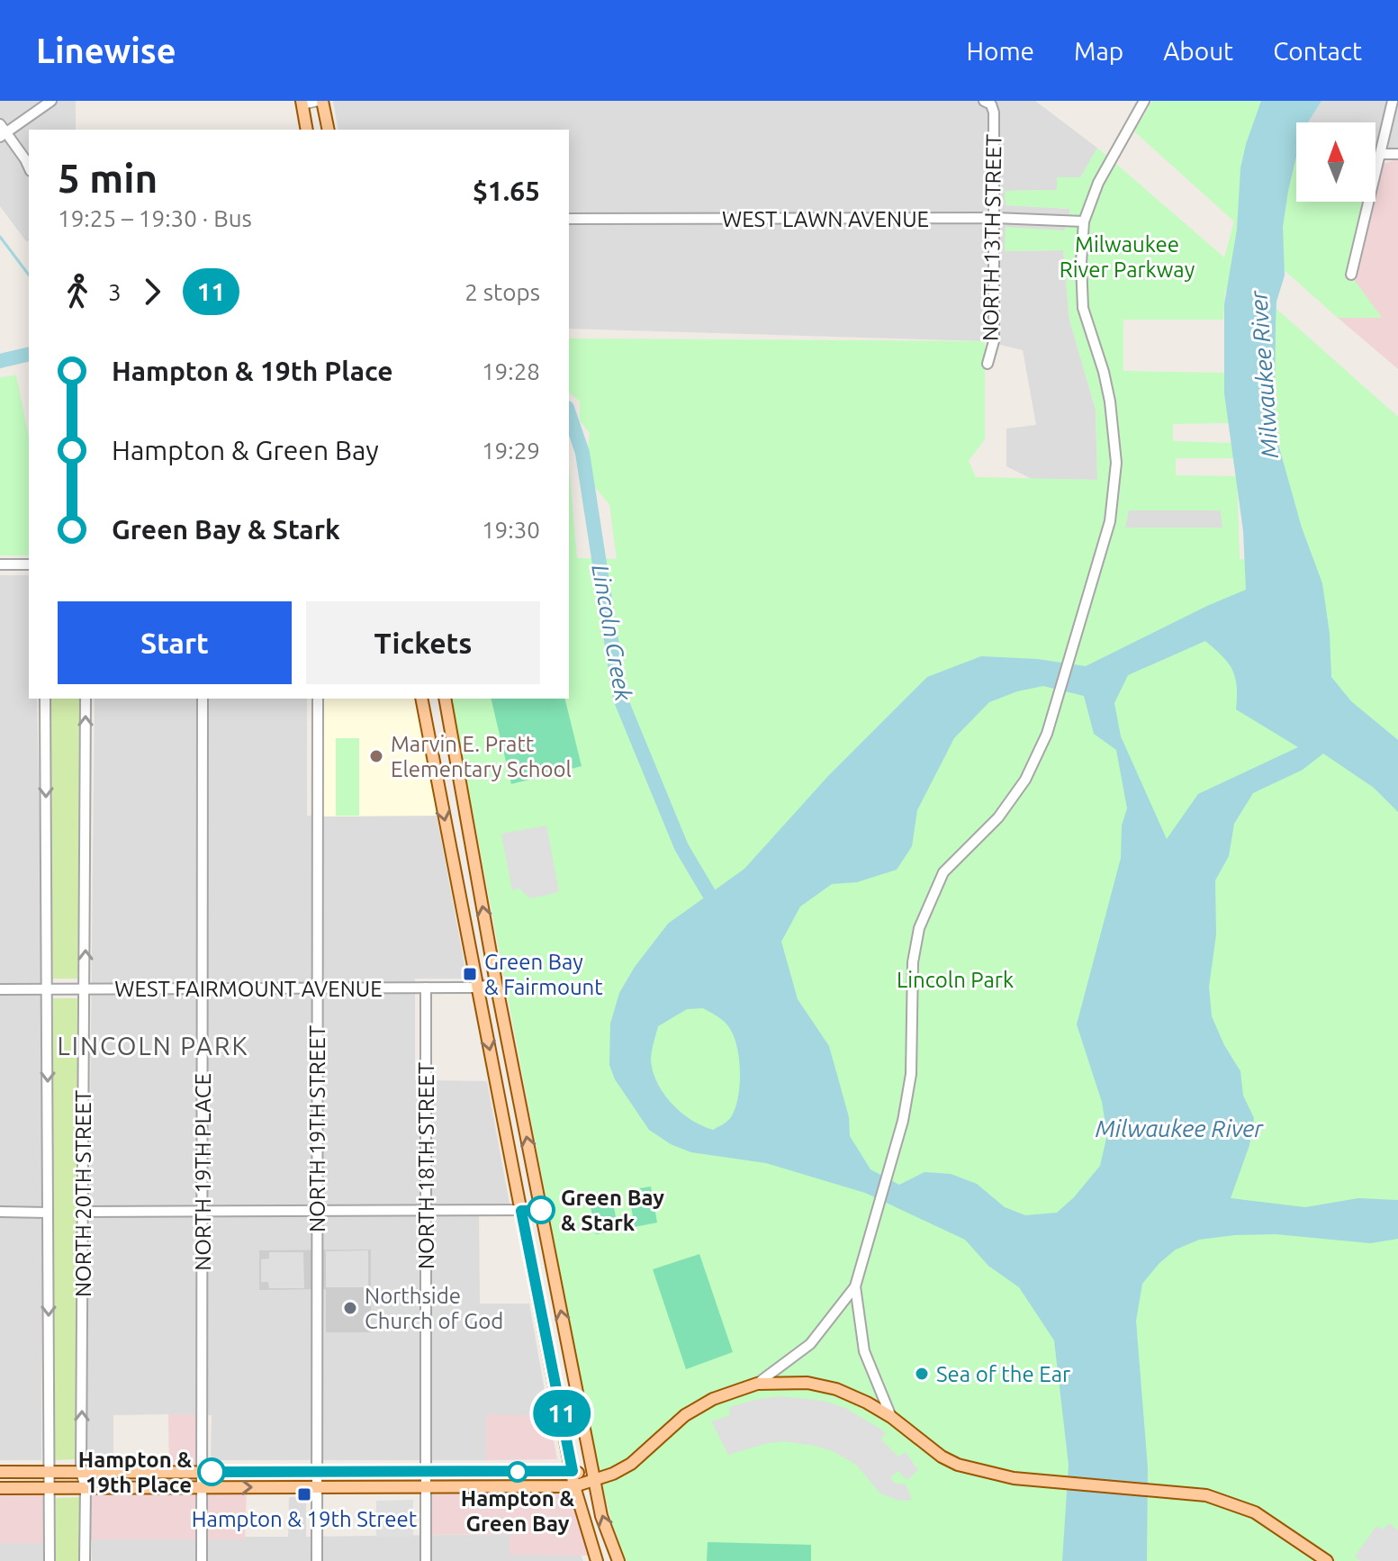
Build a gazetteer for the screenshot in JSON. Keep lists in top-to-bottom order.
{
  "streets": {
    "street": [
      "WEST LAWN AVENUE",
      "NORTH 13TH STREET",
      "WEST FAIRMOUNT AVENUE",
      "NORTH 19TH STREET",
      "NORTH 18TH STREET",
      "NORTH 19TH PLACE",
      "NORTH 20TH STREET"
    ]
  },
  "crossings": [
    ["WEST LAWN AVENUE", "NORTH 13TH STREET"],
    ["WEST FAIRMOUNT AVENUE", "NORTH 19TH STREET"],
    ["WEST FAIRMOUNT AVENUE", "NORTH 18TH STREET"],
    ["WEST FAIRMOUNT AVENUE", "NORTH 19TH PLACE"],
    ["WEST FAIRMOUNT AVENUE", "NORTH 20TH STREET"]
  ],
  "districts": ["LINCOLN PARK"],
  "water": ["Milwaukee River", "Lincoln Creek"],
  "parks": ["Milwaukee River Parkway", "Lincoln Park"],
  "places": {
    "other": [
      "Marvin E. Pratt Elementary School",
      "Green Bay & Stark",
      "Northside Church of God",
      "Sea of the Ear",
      "Hampton & 19th Place",
      "Hampton & Green Bay"
    ],
    "transit": ["Green Bay & Fairmount", "Hampton & 19th Street"]
  },
  "lines": ["bus line 11"],
  "north": "top",
  "page": {
    "header": "Linewise",
    "nav": [
      "Home",
      "Map",
      "About",
      "Contact"
    ],
    "on_map": "11",
    "heading": ["5 min", "19:25 – 19:30 · Bus", "$1.65"],
    "legs": ["3", "11", "2 stops"],
    "list": [
      {
        "name": "Hampton & 19th Place",
        "value": "19:28"
      },
      {
        "name": "Hampton & Green Bay",
        "value": "19:29"
      },
      {
        "name": "Green Bay & Stark",
        "value": "19:30"
      }
    ],
    "buttons": ["Start", "Tickets"]
  }
}
